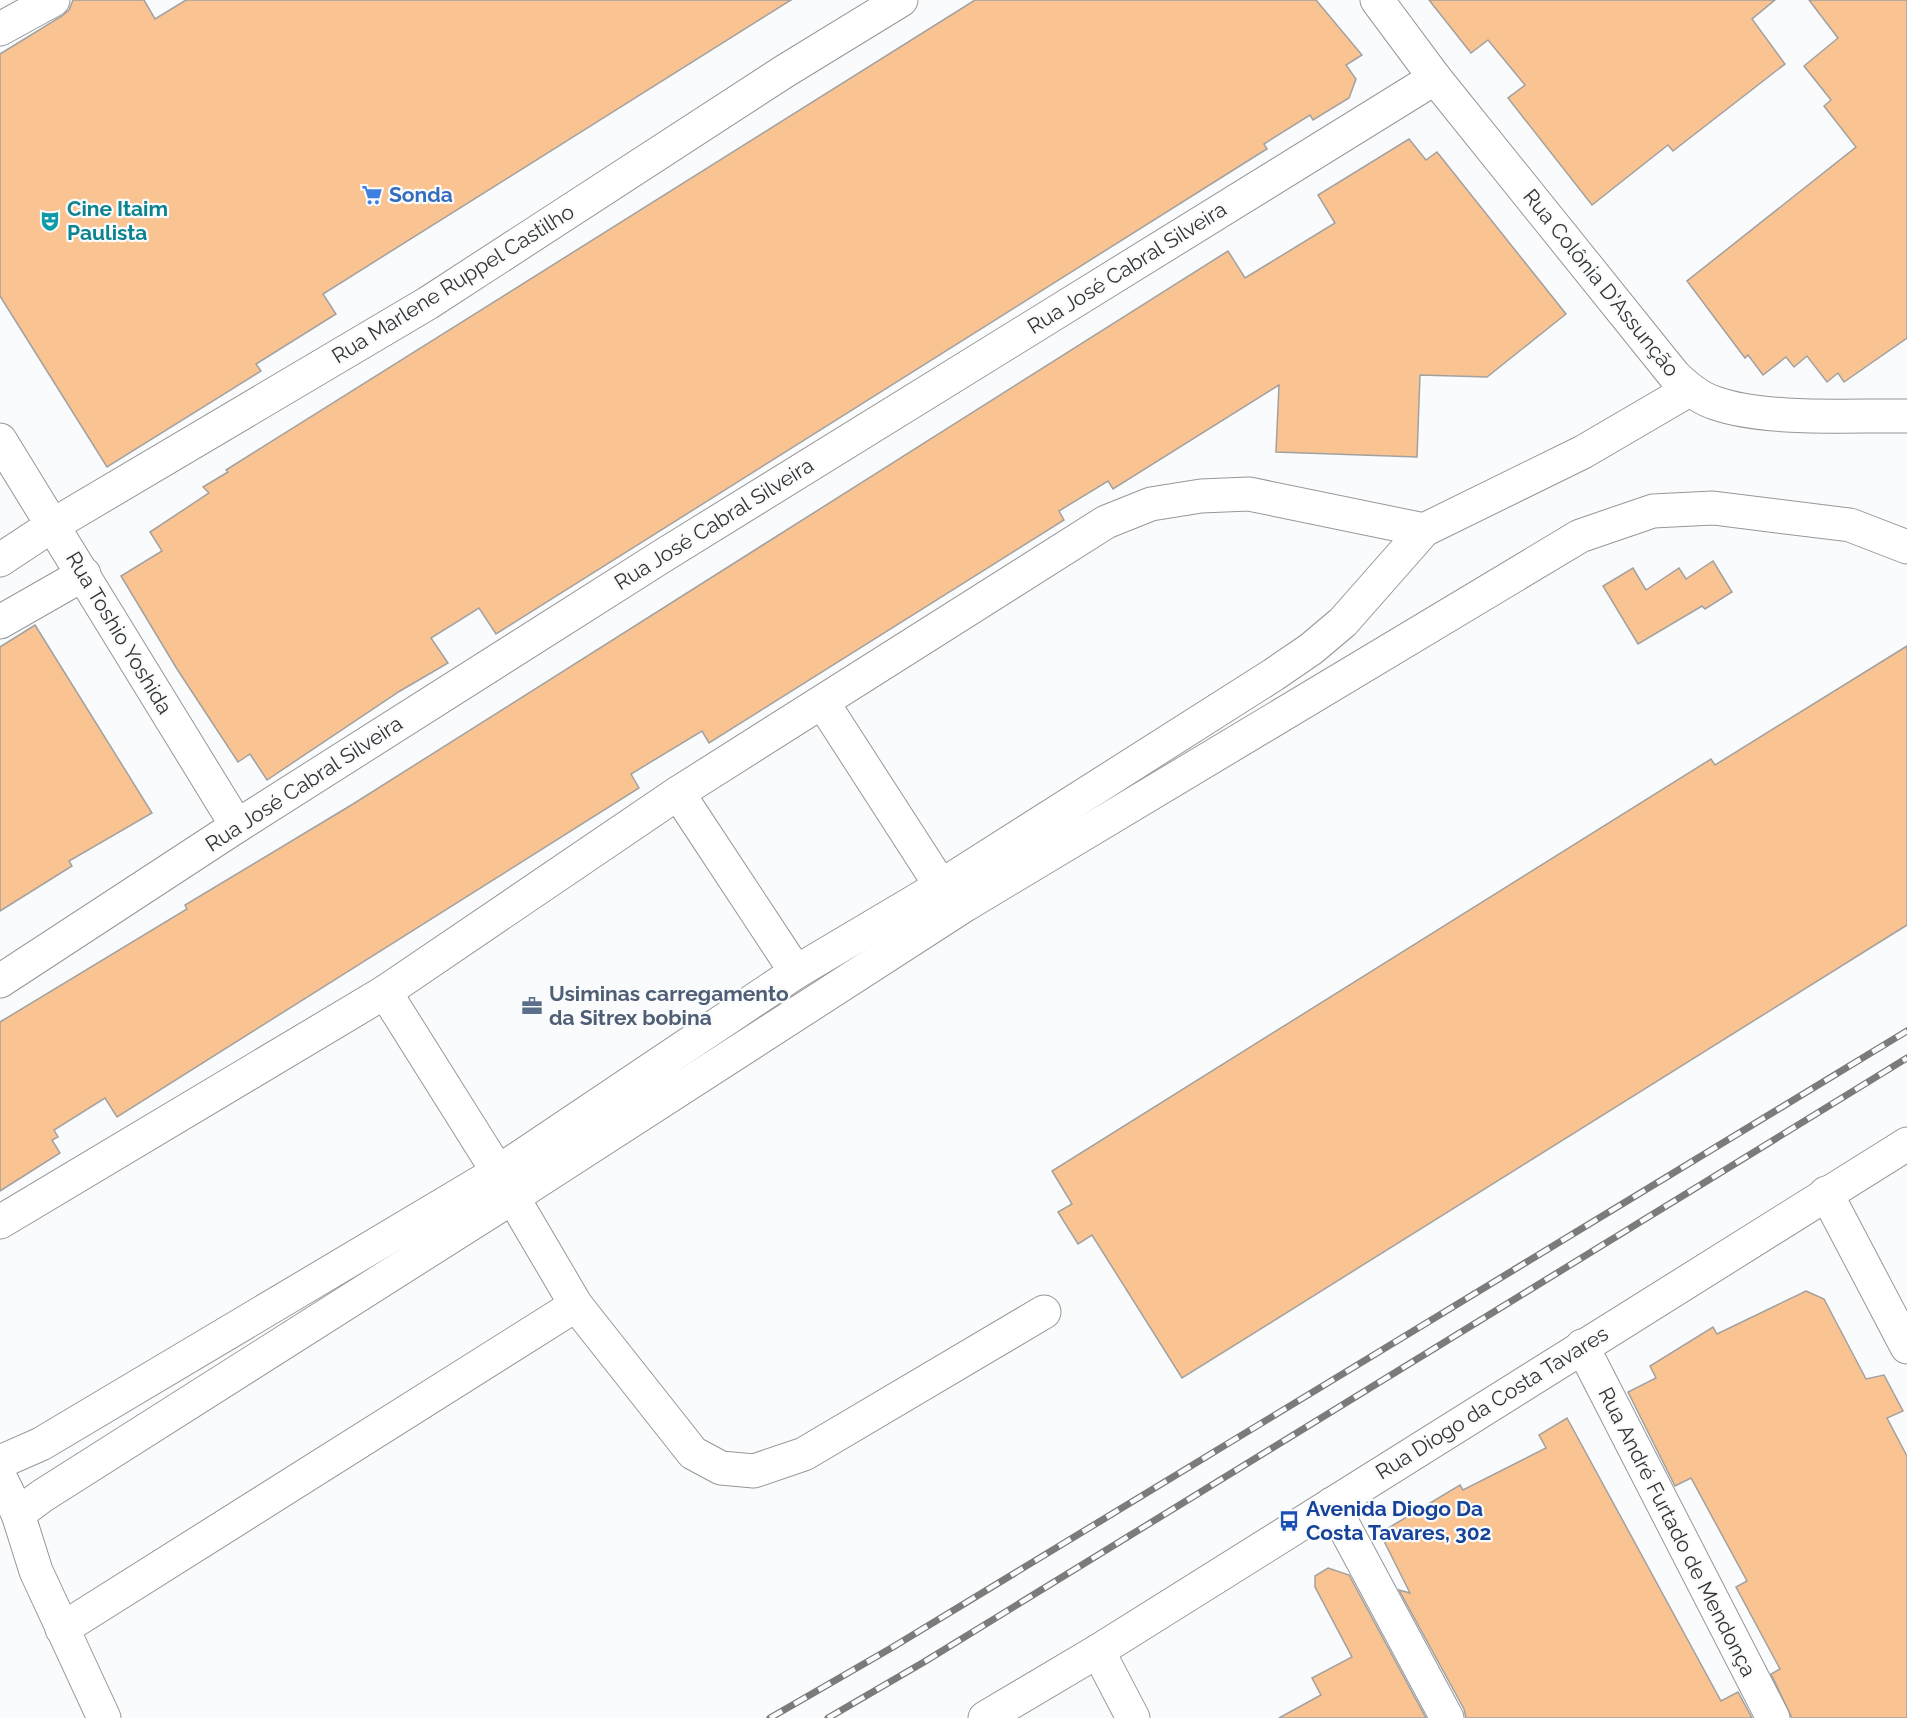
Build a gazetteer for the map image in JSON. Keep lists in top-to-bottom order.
{
  "streets": {
    "street": [
      "Rua José Cabral Silveira",
      "Rua Colônia D'Assunção",
      "Rua Marlene Ruppel Castilho",
      "Rua Toshio Yoshida",
      "Rua Diogo da Costa Tavares",
      "Rua André Furtado de Mendonça"
    ]
  },
  "crossings": [
    ["Rua José Cabral Silveira", "Rua Colônia D'Assunção"],
    ["Rua José Cabral Silveira", "Rua Toshio Yoshida"],
    ["Rua Marlene Ruppel Castilho", "Rua Toshio Yoshida"],
    ["Rua Diogo da Costa Tavares", "Rua André Furtado de Mendonça"]
  ],
  "places": {
    "supermarket": ["Sonda"],
    "theatre": ["Cine Itaim Paulista"],
    "office": ["Usiminas carregamento da Sitrex bobina"],
    "bus stop": ["Avenida Diogo Da Costa Tavares, 302"]
  }
}
